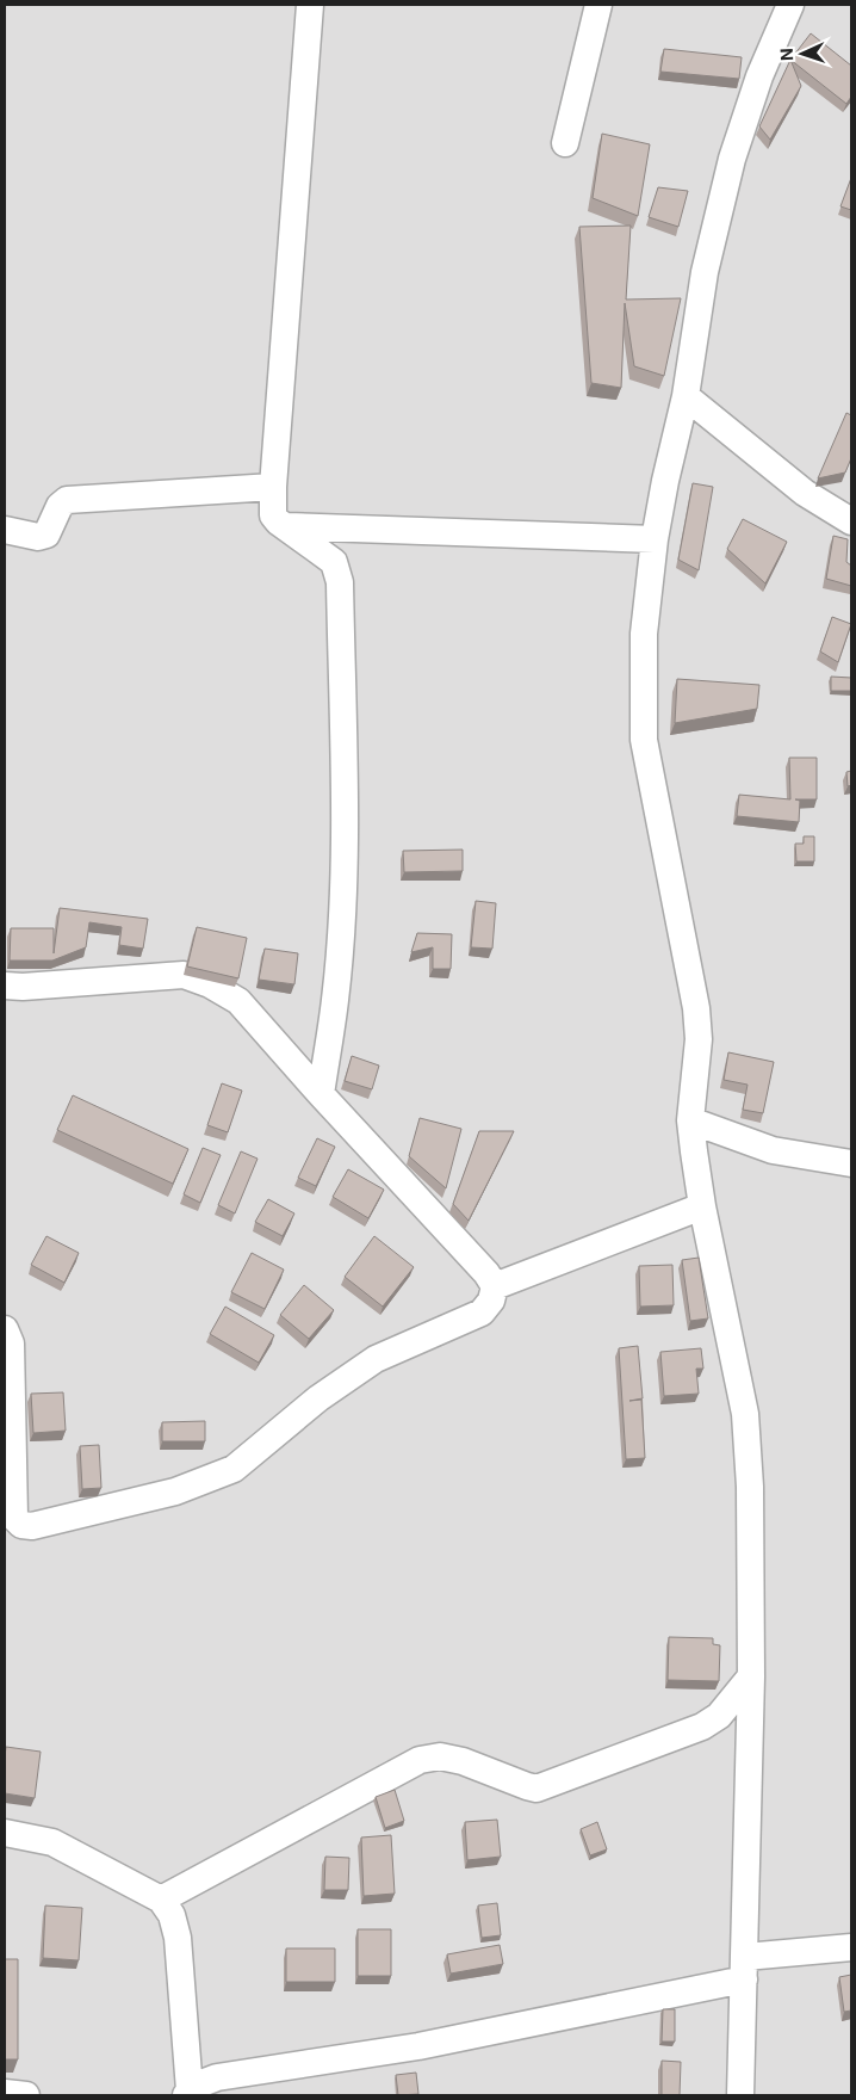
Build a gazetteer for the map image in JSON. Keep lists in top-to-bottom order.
{
  "north": "left"
}
